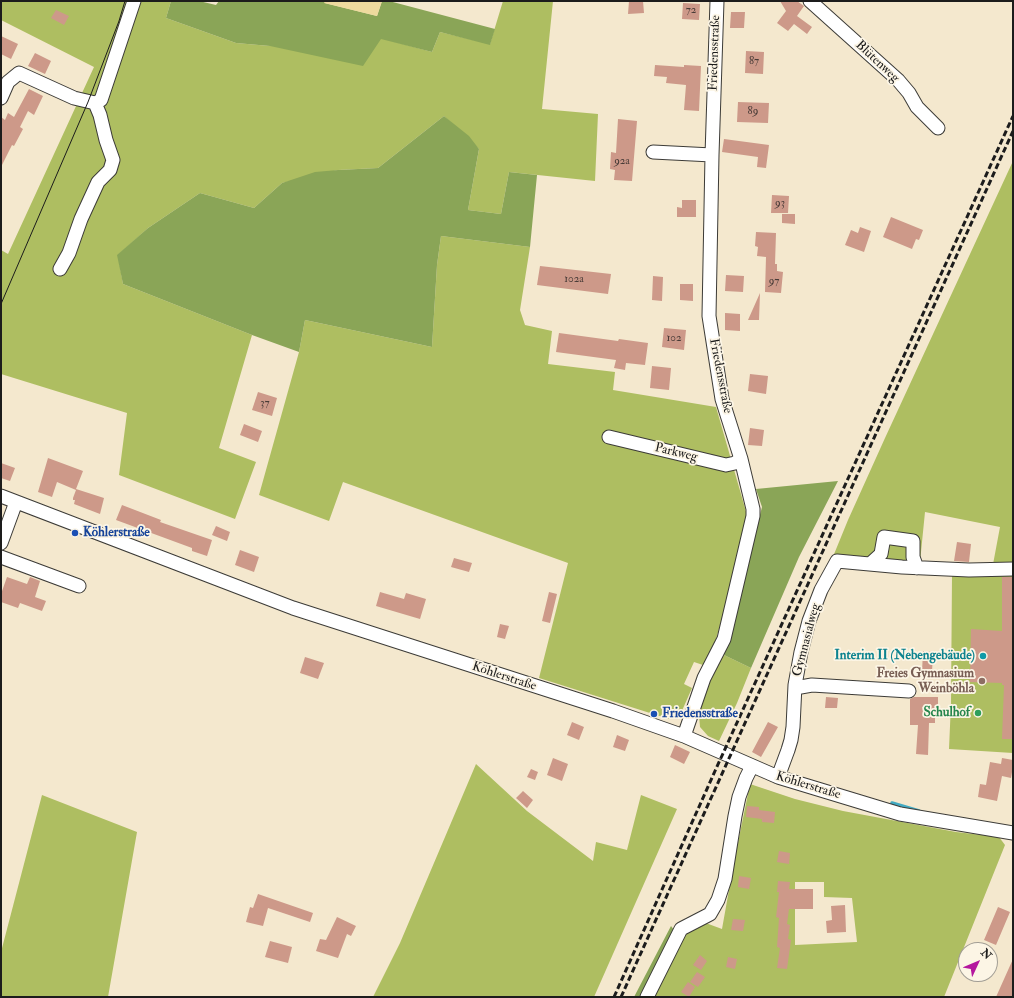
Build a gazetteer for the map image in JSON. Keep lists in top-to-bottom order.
{
  "streets": {
    "street": [
      "Friedensstraße",
      "Blütenweg",
      "Parkweg",
      "Gymnasialweg",
      "Köhlerstraße"
    ]
  },
  "crossings": [
    ["Friedensstraße", "Parkweg"],
    ["Friedensstraße", "Köhlerstraße"],
    ["Gymnasialweg", "Köhlerstraße"]
  ],
  "places": [
    "Köhlerstraße",
    "Interim II (Nebengebäude)",
    "Freies Gymnasium Weinböhla",
    "Schulhof",
    "Friedensstraße"
  ],
  "house_numbers": [
    "72",
    "87",
    "89",
    "92a",
    "93",
    "102a",
    "97",
    "102",
    "37"
  ],
  "north": "top right"
}
